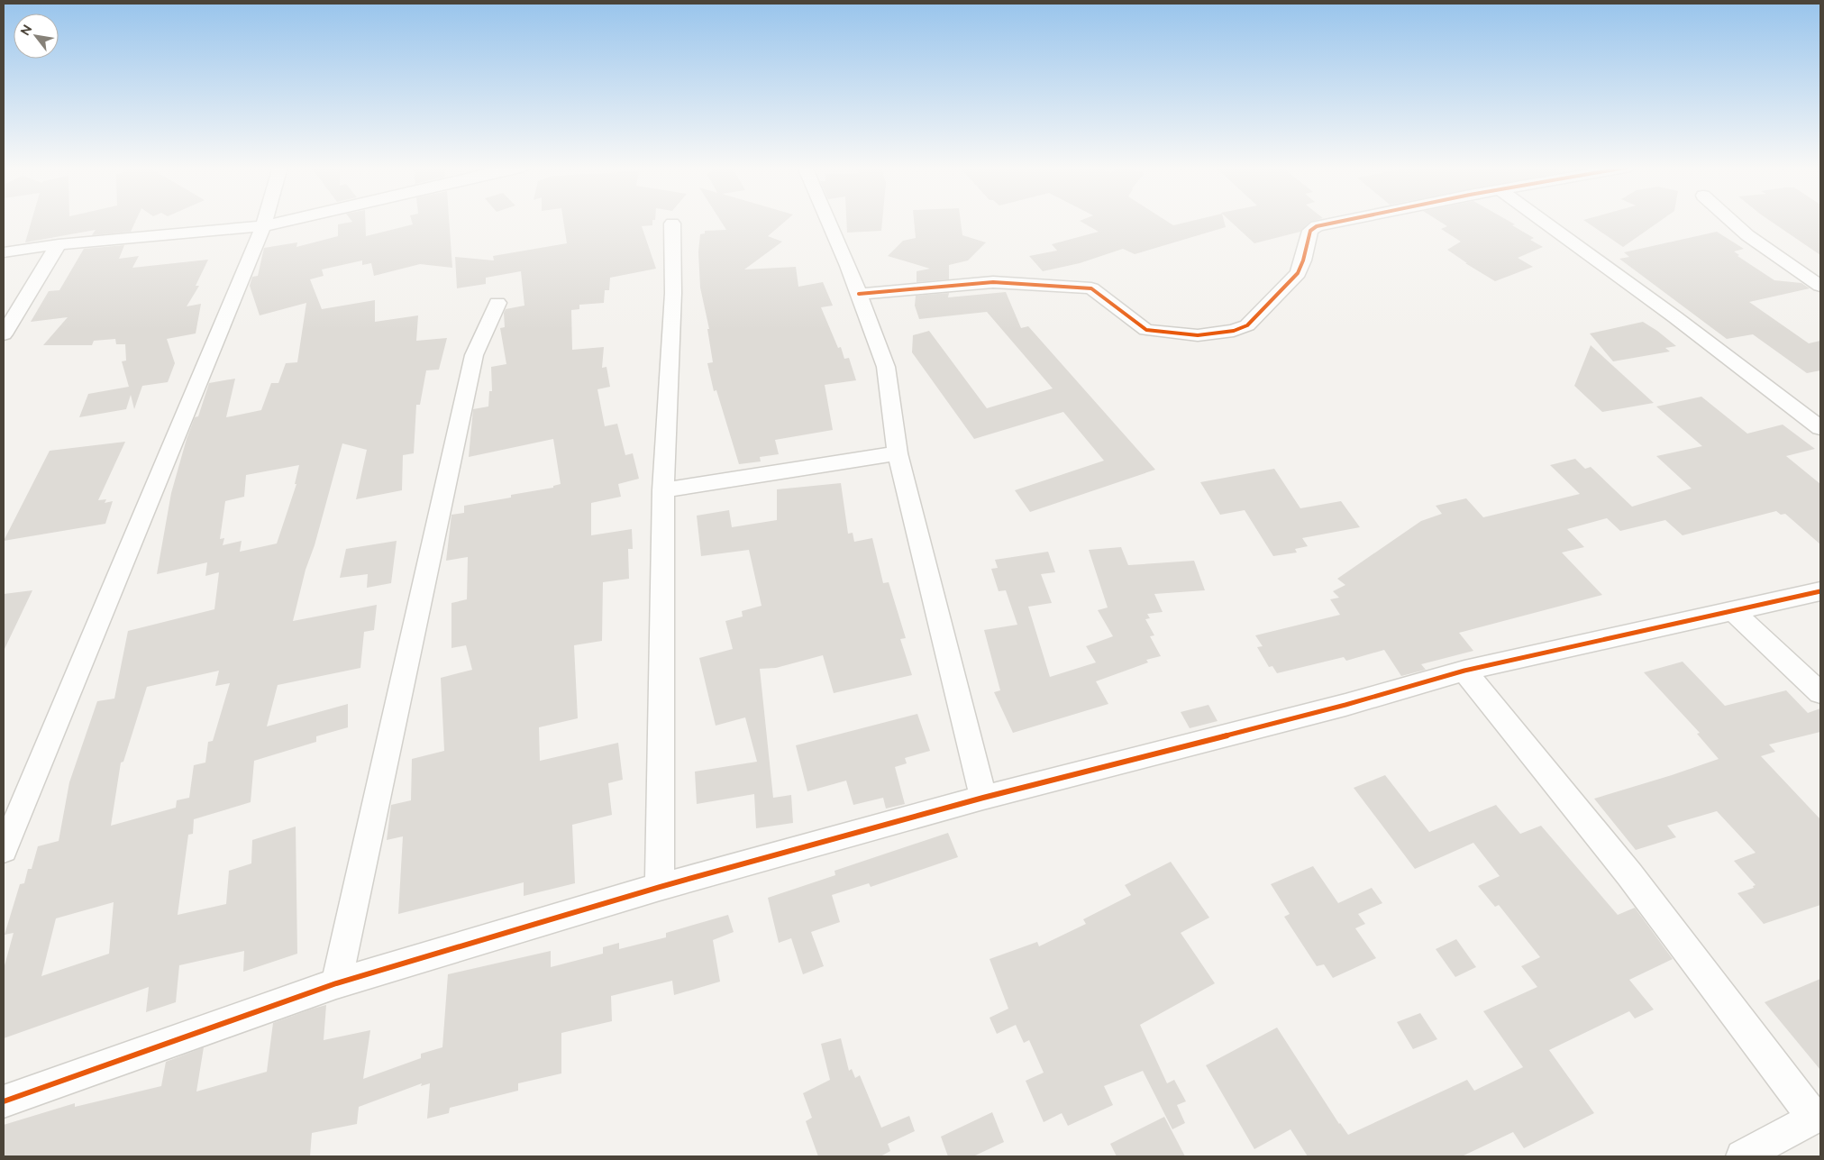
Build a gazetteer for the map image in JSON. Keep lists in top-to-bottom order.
{
  "north": "top left"
}
